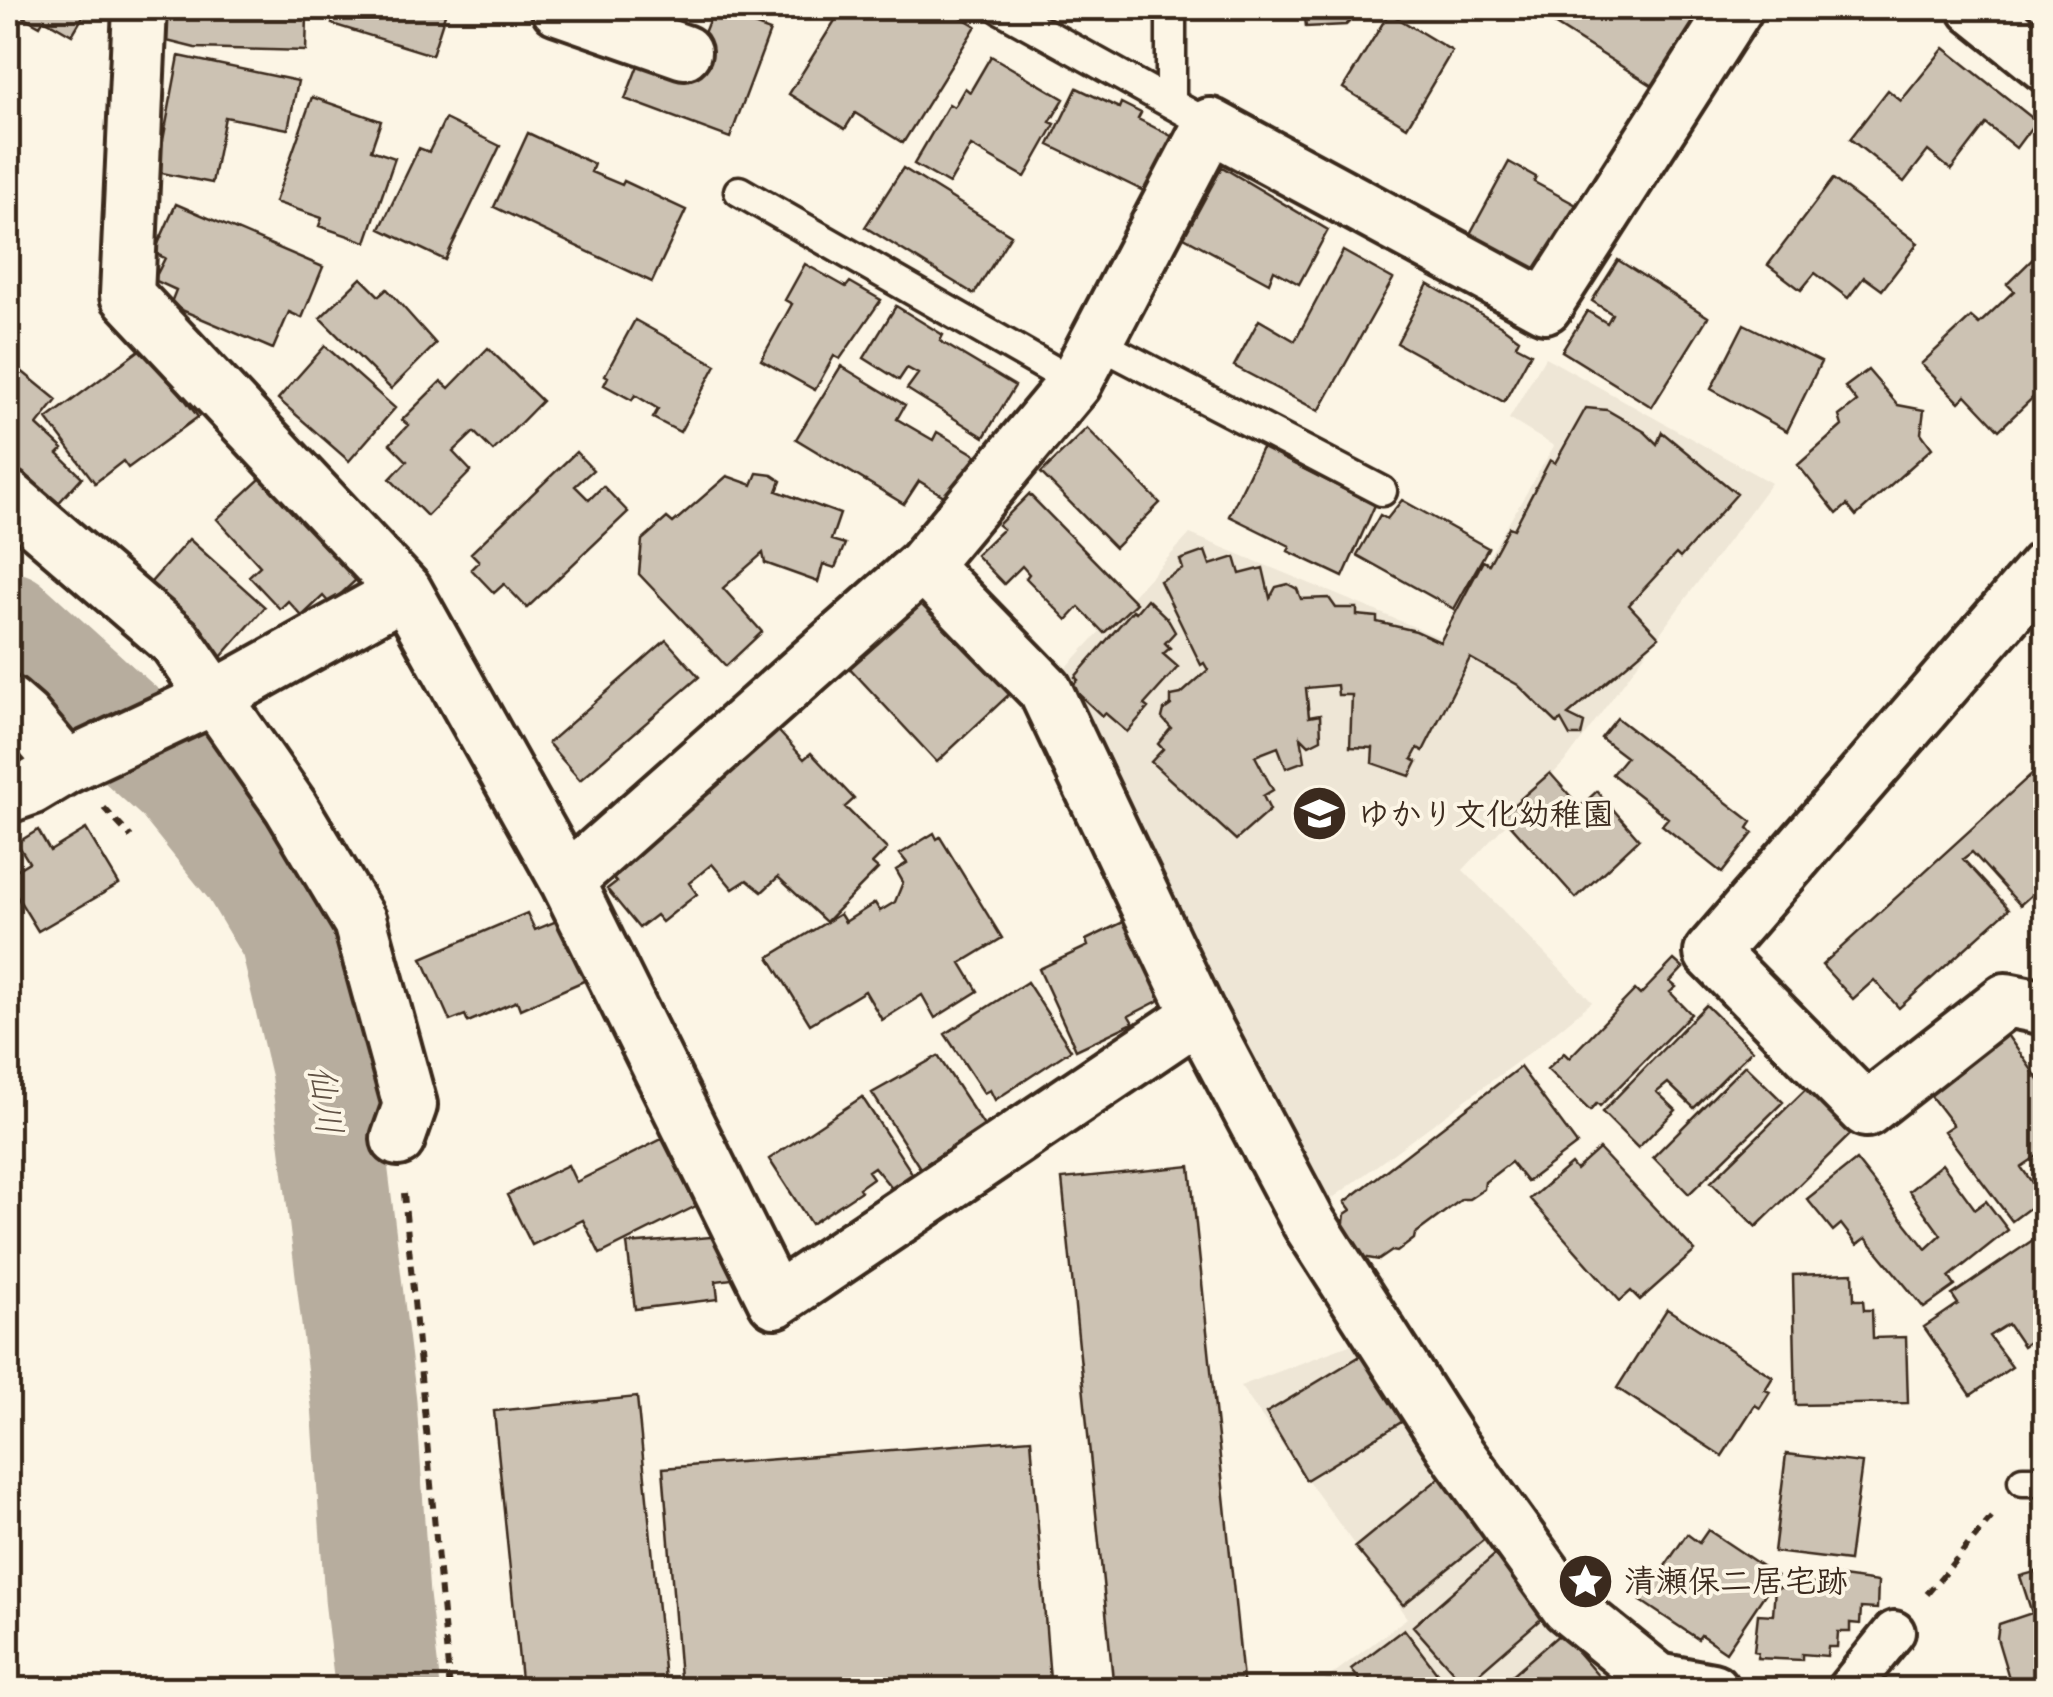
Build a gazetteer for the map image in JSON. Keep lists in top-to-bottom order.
{
  "water": ["仙川"],
  "places": {
    "school or university": ["ゆかり文化幼稚園"],
    "place": ["清瀬保二居宅跡"]
  }
}
